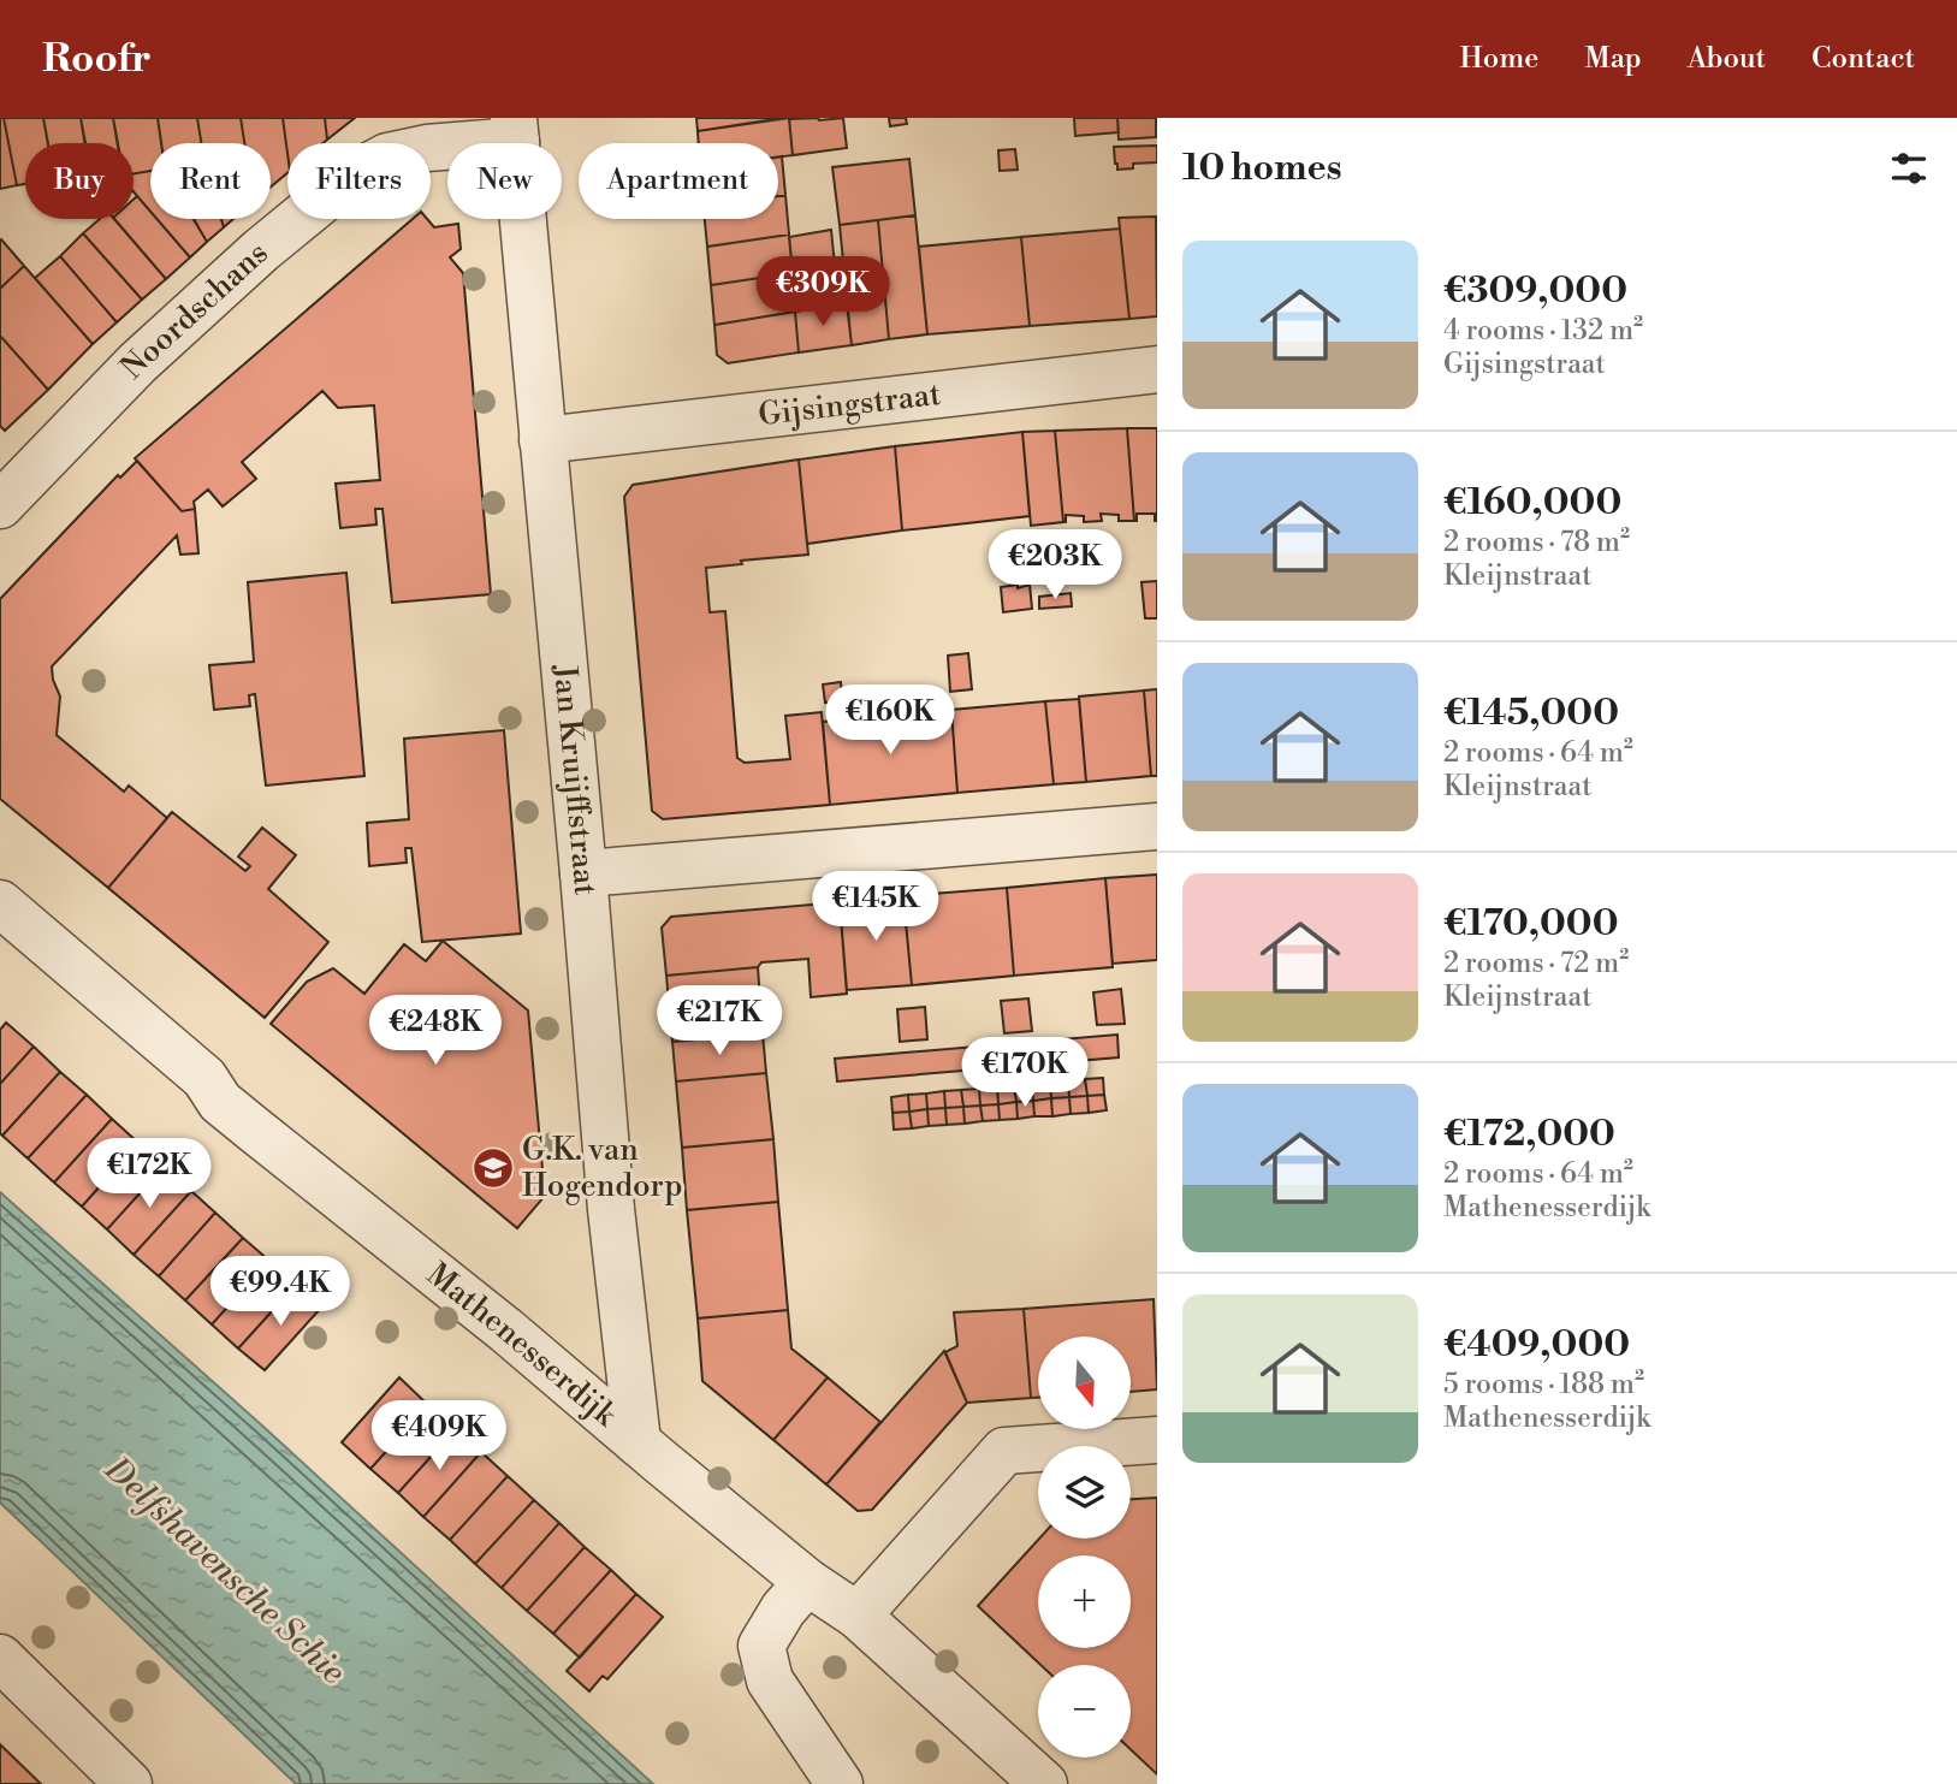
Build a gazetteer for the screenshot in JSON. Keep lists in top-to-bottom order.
{
  "streets": {
    "street": [
      "Noordschans",
      "Gijsingstraat",
      "Jan Kruijffstraat",
      "Mathenesserdijk"
    ]
  },
  "crossings": [
    ["Noordschans", "Jan Kruijffstraat"],
    ["Gijsingstraat", "Jan Kruijffstraat"],
    ["Jan Kruijffstraat", "Mathenesserdijk"]
  ],
  "water": ["Delfshavensche Schie"],
  "places": {
    "school or university": ["G.K. van Hogendorp"]
  },
  "north": "bottom",
  "page": {
    "header": "Roofr",
    "nav": [
      "Home",
      "Map",
      "About",
      "Contact"
    ],
    "heading": "10 homes",
    "chip": [
      "Buy",
      "Rent",
      "Filters",
      "New",
      "Apartment"
    ],
    "list": [
      {
        "name": "€309,000",
        "note": "4 rooms · 132 m² · Gijsingstraat"
      },
      {
        "name": "€160,000",
        "note": "2 rooms · 78 m² · Kleijnstraat"
      },
      {
        "name": "€145,000",
        "note": "2 rooms · 64 m² · Kleijnstraat"
      },
      {
        "name": "€170,000",
        "note": "2 rooms · 72 m² · Kleijnstraat"
      },
      {
        "name": "€172,000",
        "note": "2 rooms · 64 m² · Mathenesserdijk"
      },
      {
        "name": "€409,000",
        "note": "5 rooms · 188 m² · Mathenesserdijk"
      }
    ],
    "price": [
      "€309K",
      "€203K",
      "€160K",
      "€145K",
      "€217K",
      "€248K",
      "€170K",
      "€172K",
      "€99.4K",
      "€409K"
    ],
    "map_buttons": ["+", "−"]
  }
}
